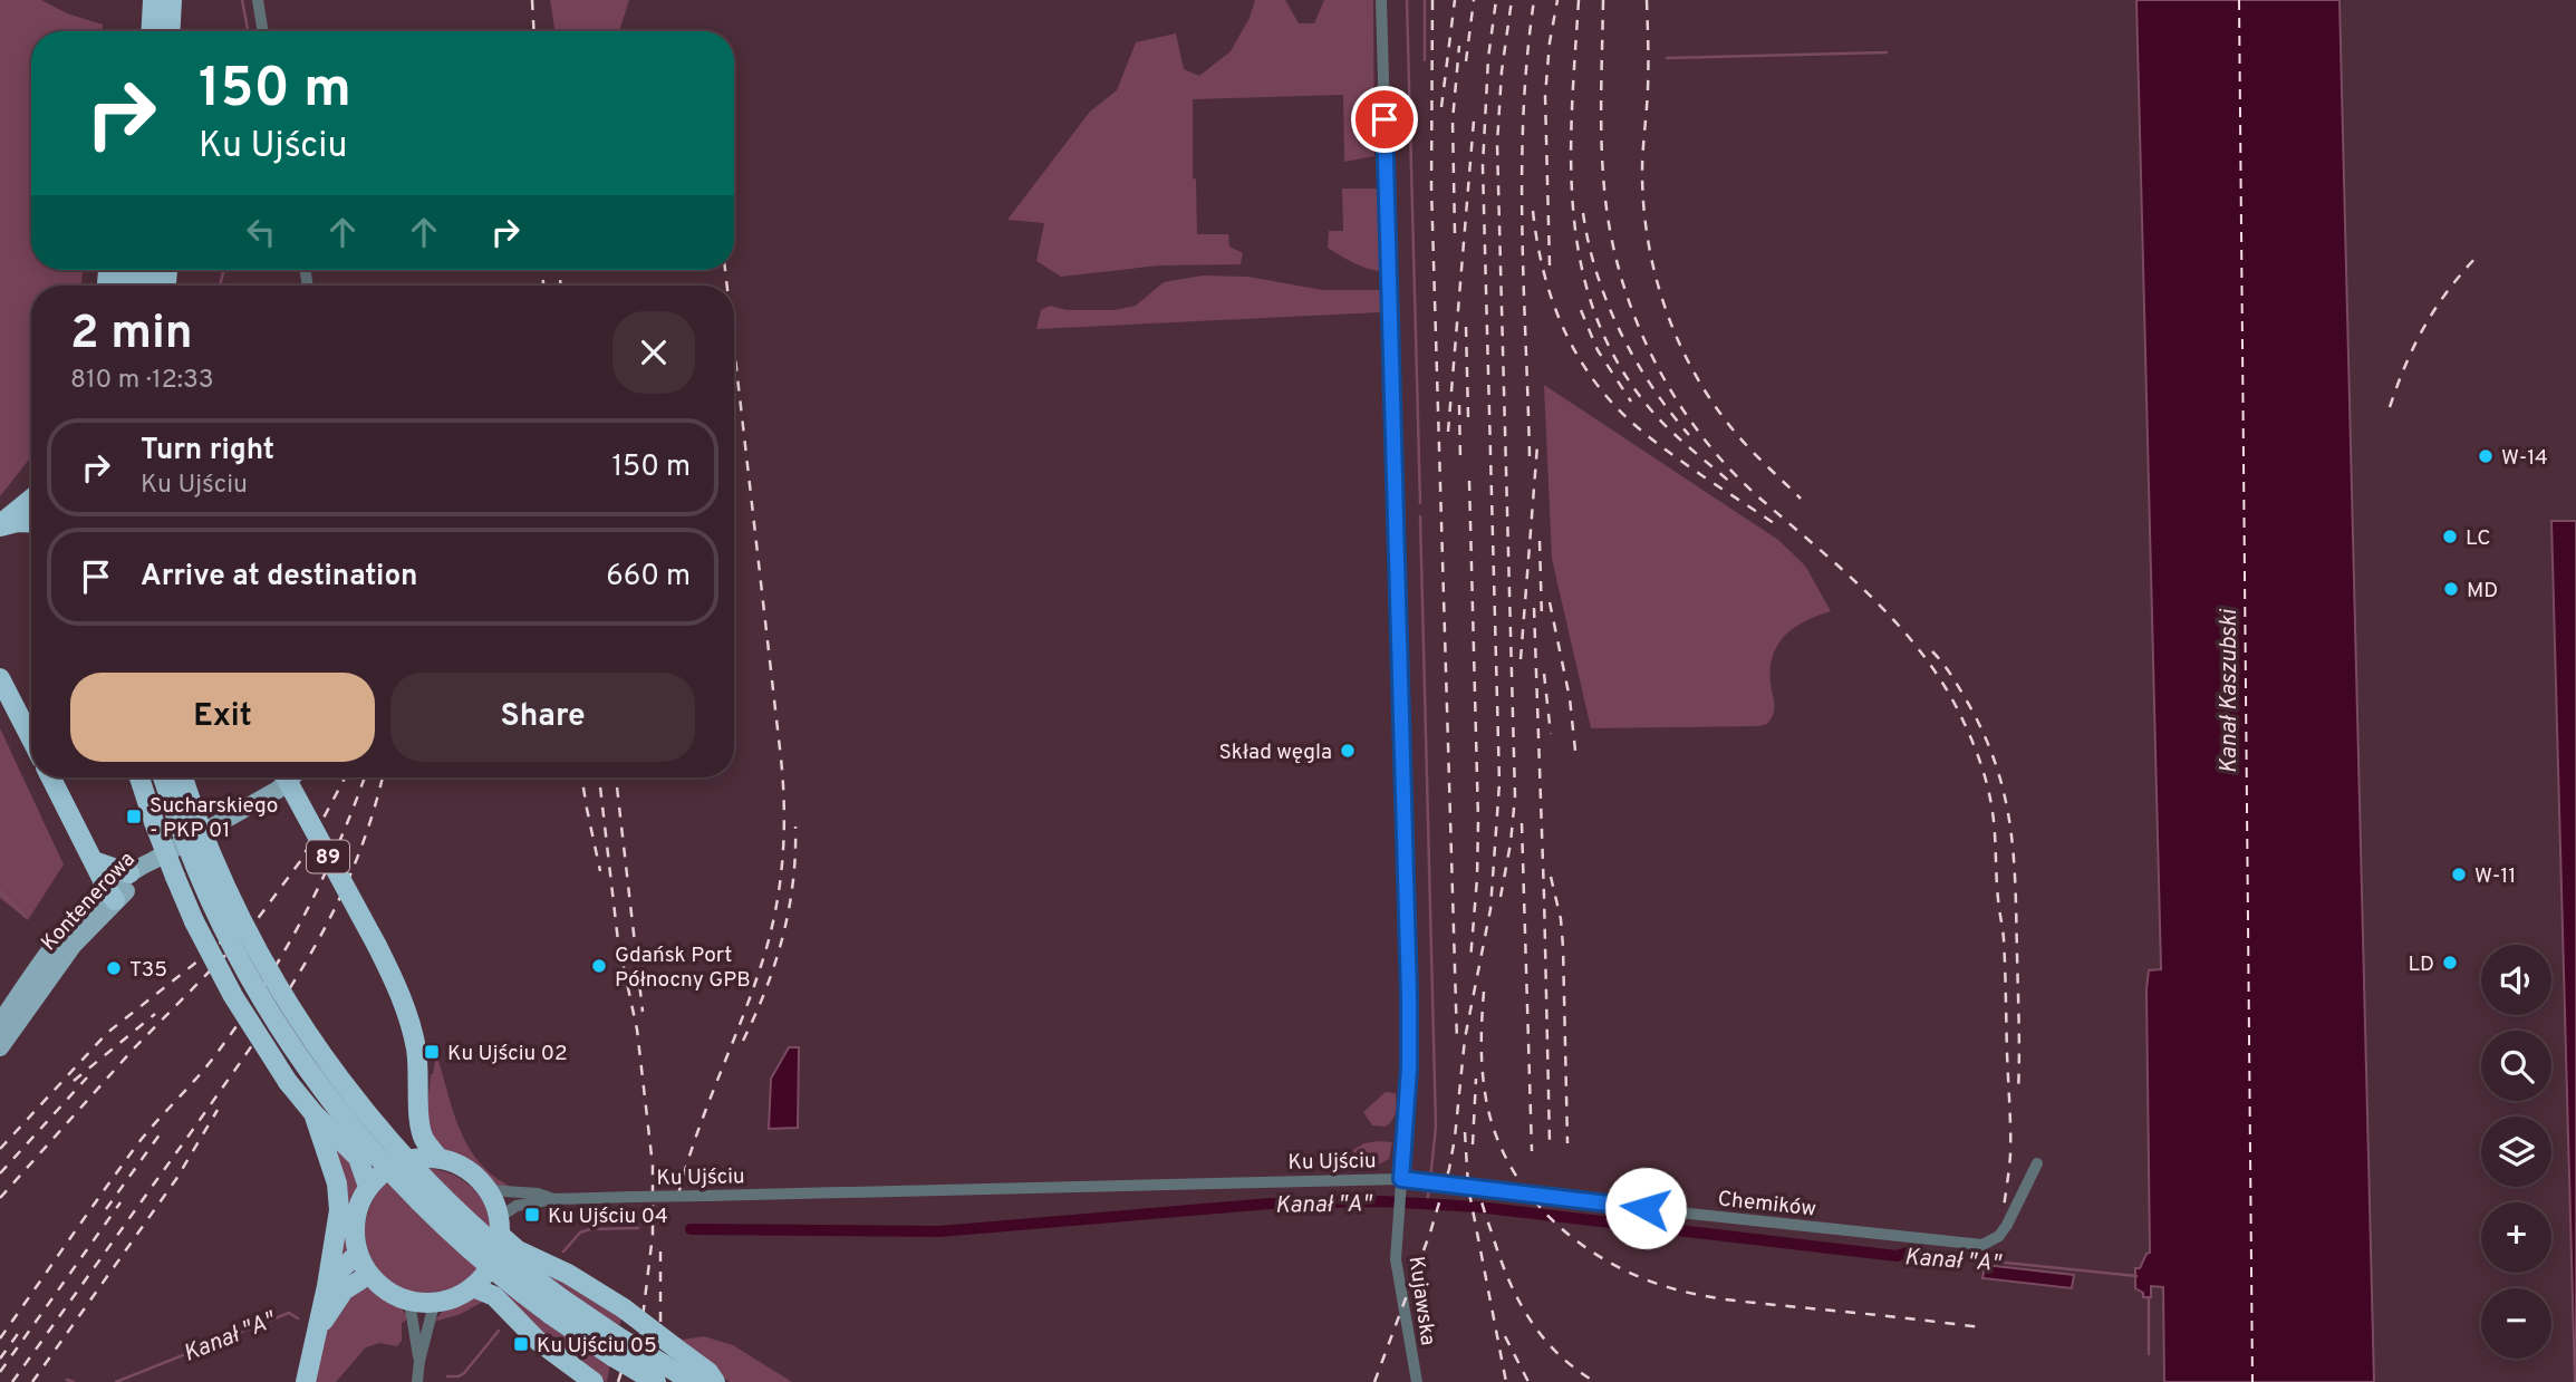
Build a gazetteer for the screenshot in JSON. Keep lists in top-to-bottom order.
{
  "streets": {
    "highway": ["89"],
    "main road": ["Kontenerowa"],
    "street": ["Ku Ujściu", "Chemików", "Kujawska"]
  },
  "crossings": [
    ["89", "Ku Ujściu"],
    ["Ku Ujściu", "Chemików"],
    ["Ku Ujściu", "Kujawska"],
    ["Chemików", "Kujawska"]
  ],
  "water": ["Kanał Kaszubski", "Kanał \"A\""],
  "places": {
    "other": [
      "W-14",
      "LC",
      "MD",
      "Skład węgla",
      "W-11",
      "LD",
      "Gdańsk Port Północny GPB",
      "T35"
    ],
    "transit": [
      "Sucharskiego - PKP 01",
      "Ku Ujściu 02",
      "Ku Ujściu 04",
      "Ku Ujściu 05"
    ]
  },
  "page": {
    "turn": ["150 m", "Ku Ujściu"],
    "heading": ["2 min", "810 m · 12:33"],
    "list": [
      {
        "name": "Turn right",
        "note": "Ku Ujściu",
        "value": "150 m"
      },
      {
        "name": "Arrive at destination",
        "value": "660 m"
      }
    ],
    "buttons": ["Exit", "Share"],
    "map_buttons": ["+", "−"]
  }
}
